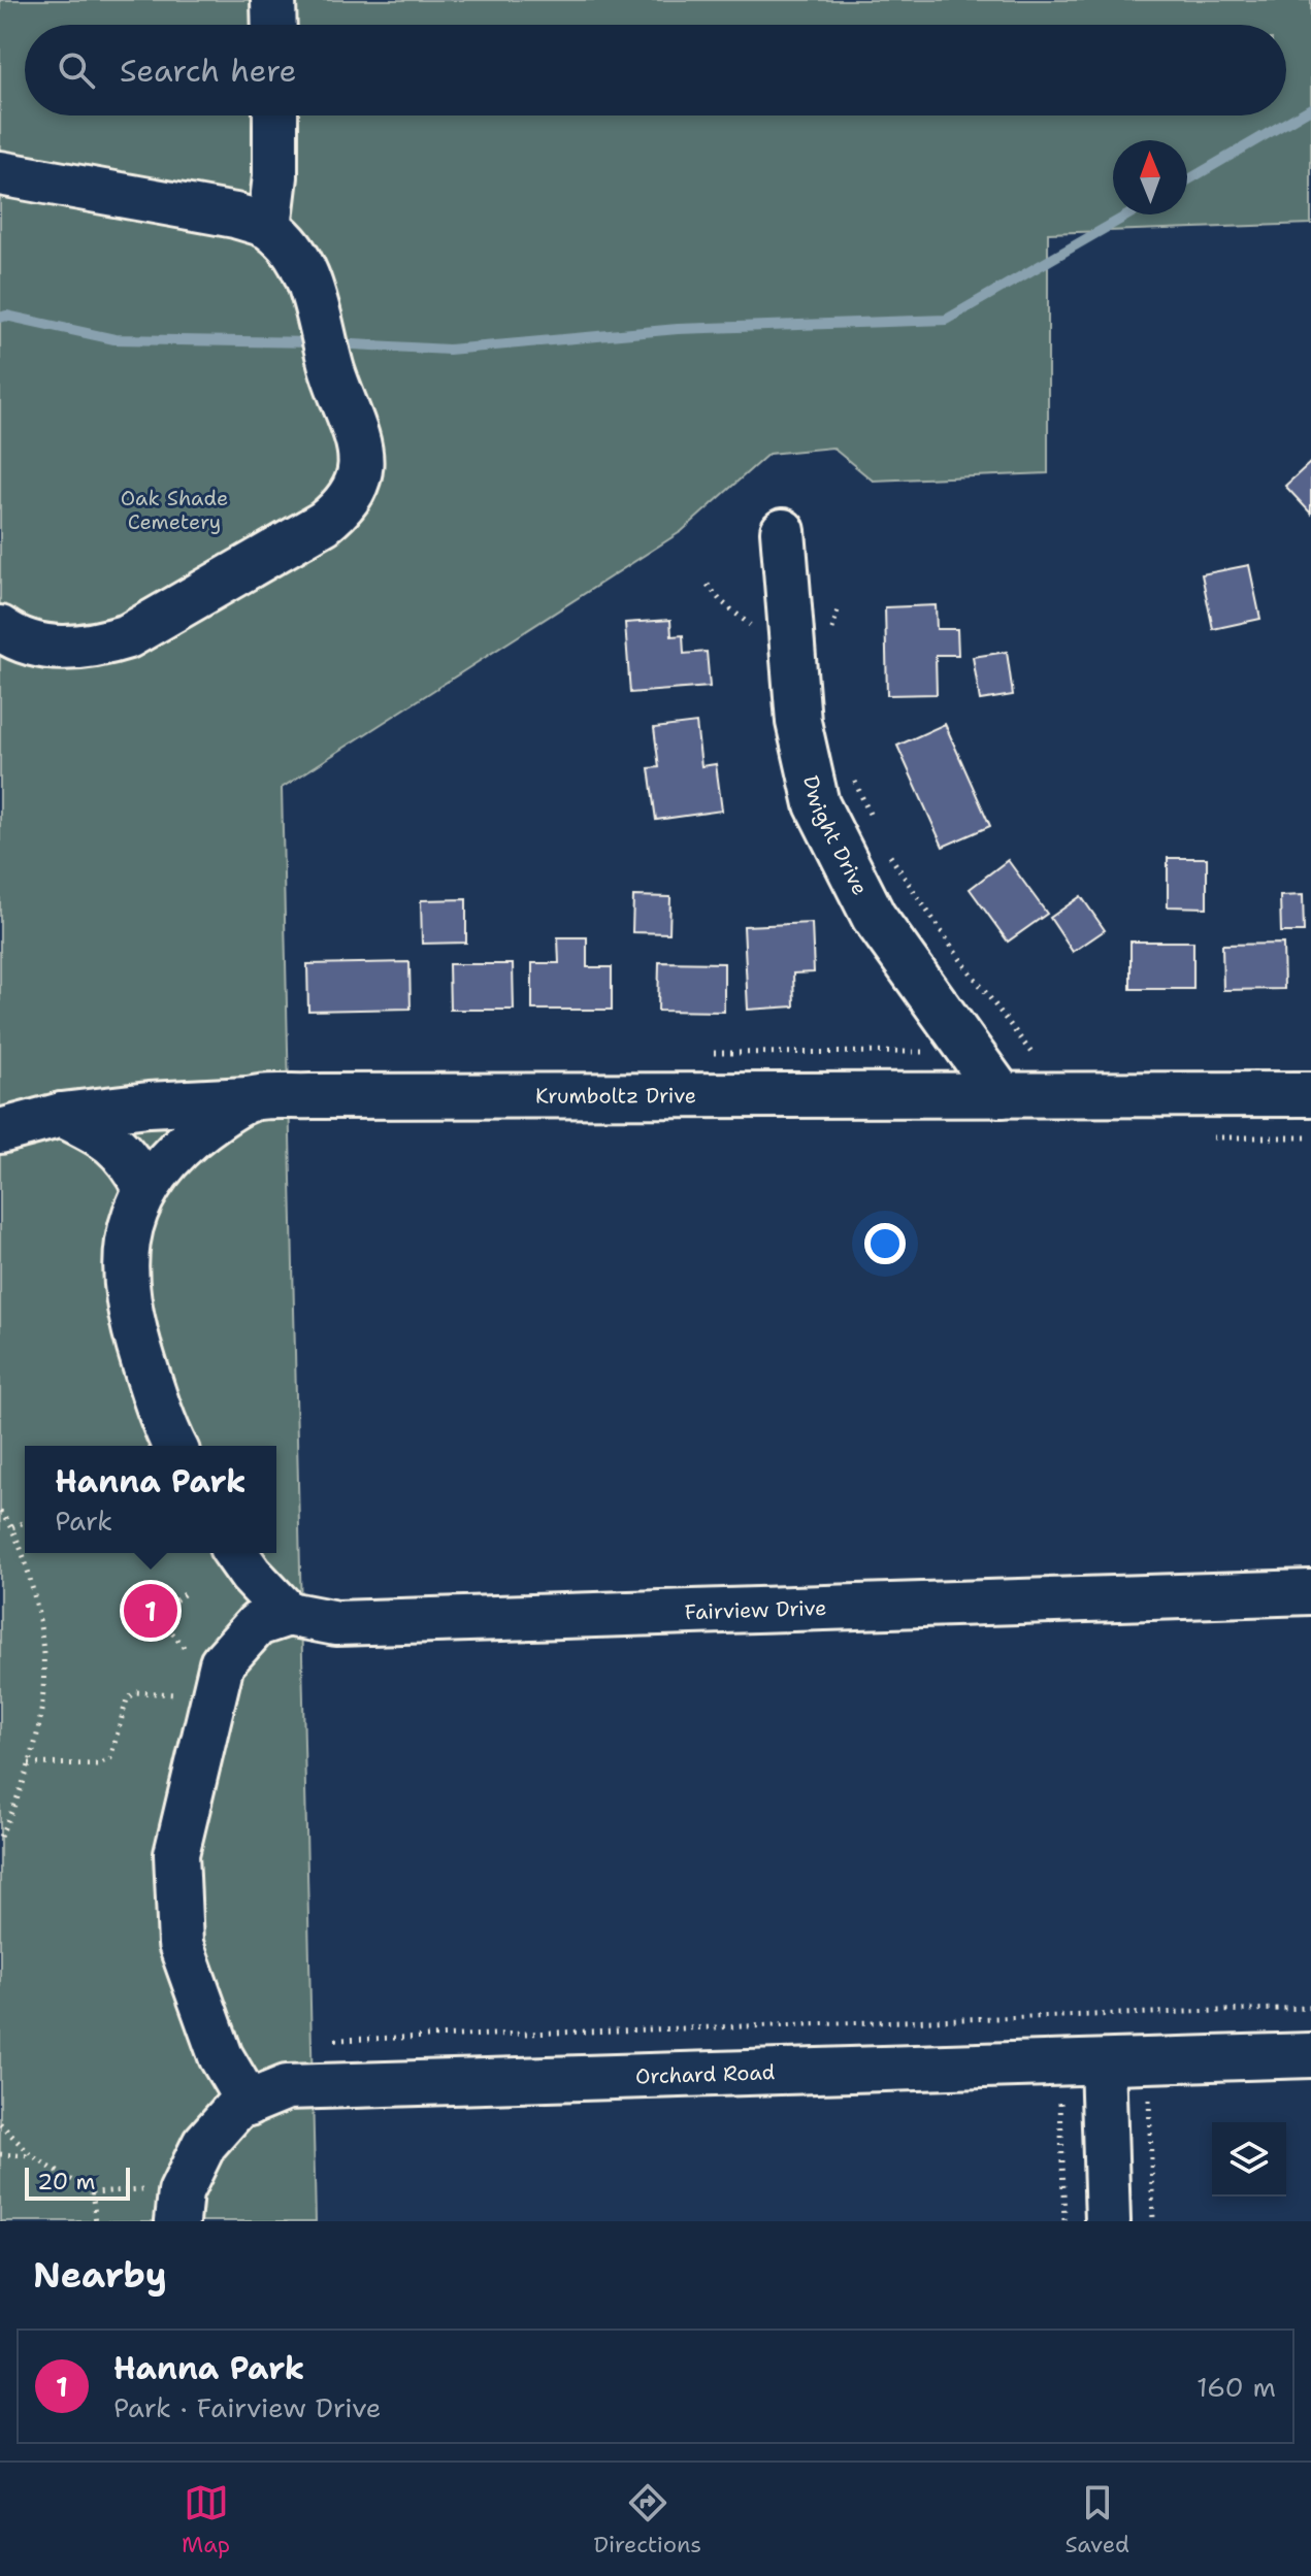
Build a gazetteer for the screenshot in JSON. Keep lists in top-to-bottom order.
{
  "streets": {
    "street": [
      "Dwight Drive",
      "Krumboltz Drive",
      "Fairview Drive",
      "Orchard Road"
    ]
  },
  "crossings": [
    ["Dwight Drive", "Krumboltz Drive"]
  ],
  "parks": ["Oak Shade Cemetery"],
  "scale_bar": "20 m",
  "north": "top",
  "page": {
    "search": "Search here",
    "popup": ["Hanna Park", "Park"],
    "pins": "1",
    "scale": "20 m",
    "heading": "Nearby",
    "list": [
      {
        "mark": "1",
        "name": "Hanna Park",
        "note": "Park · Fairview Drive",
        "value": "160 m"
      }
    ],
    "nav": ["Map", "Directions", "Saved"]
  }
}
